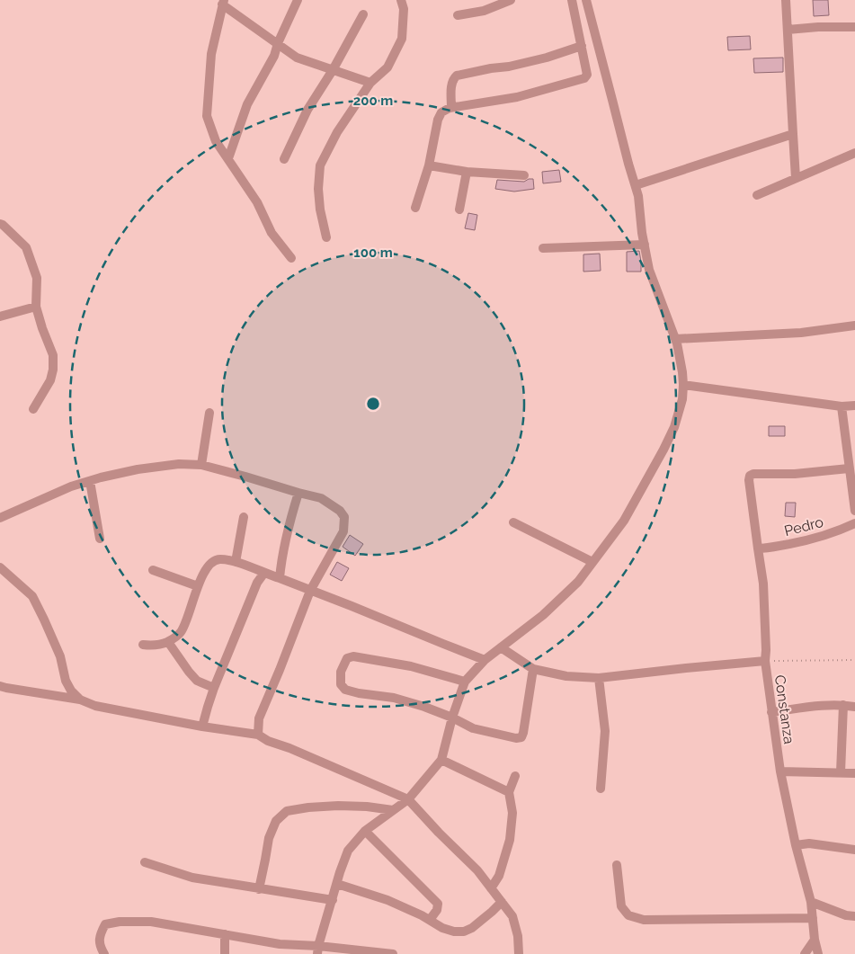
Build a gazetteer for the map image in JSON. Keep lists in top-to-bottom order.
{
  "streets": {
    "street": ["Pedro", "Constanza"]
  },
  "rings": ["200 m", "100 m"]
}
